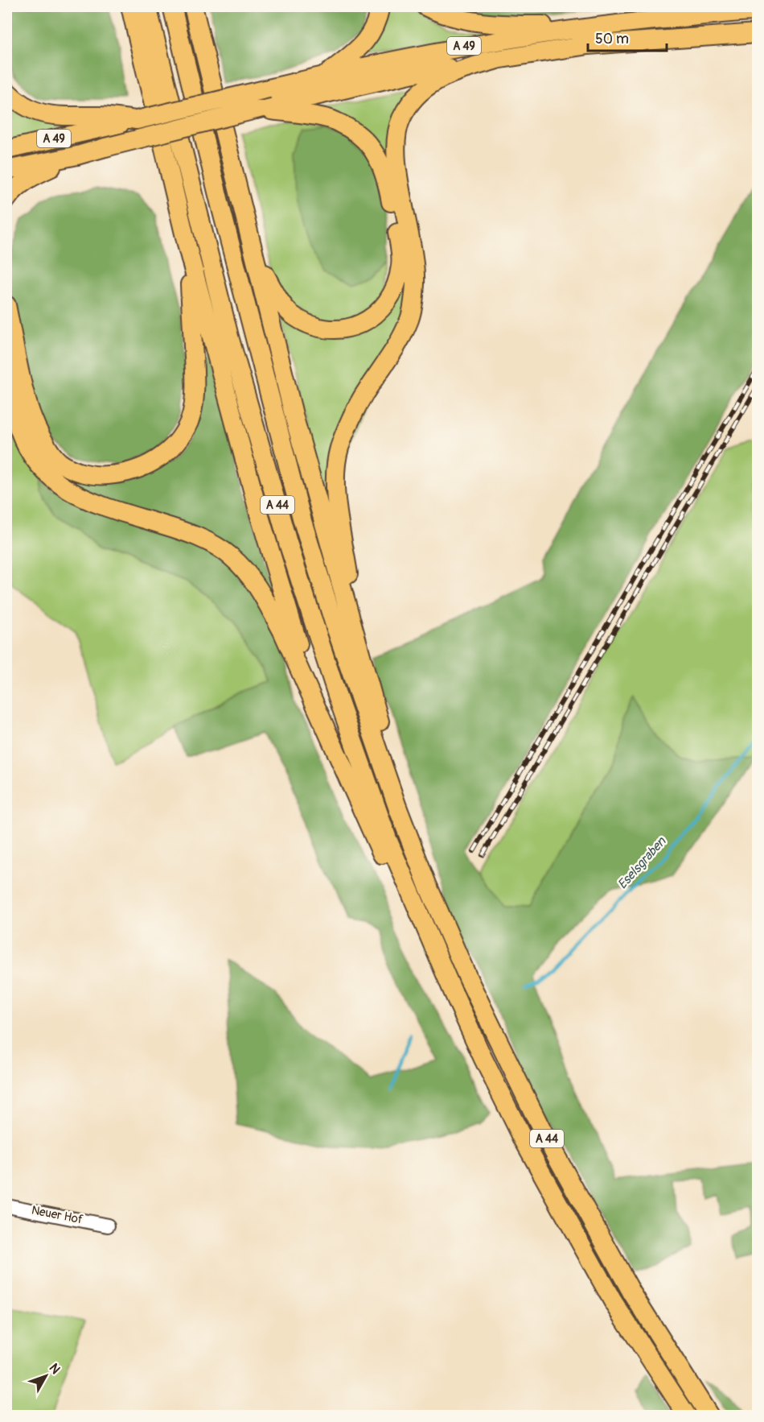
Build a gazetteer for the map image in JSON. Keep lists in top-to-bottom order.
{
  "streets": {
    "highway": ["A 49", "A 44"],
    "street": ["Neuer Hof"]
  },
  "water": ["Eselsgraben"],
  "scale_bar": "50 m",
  "north": "top right"
}
